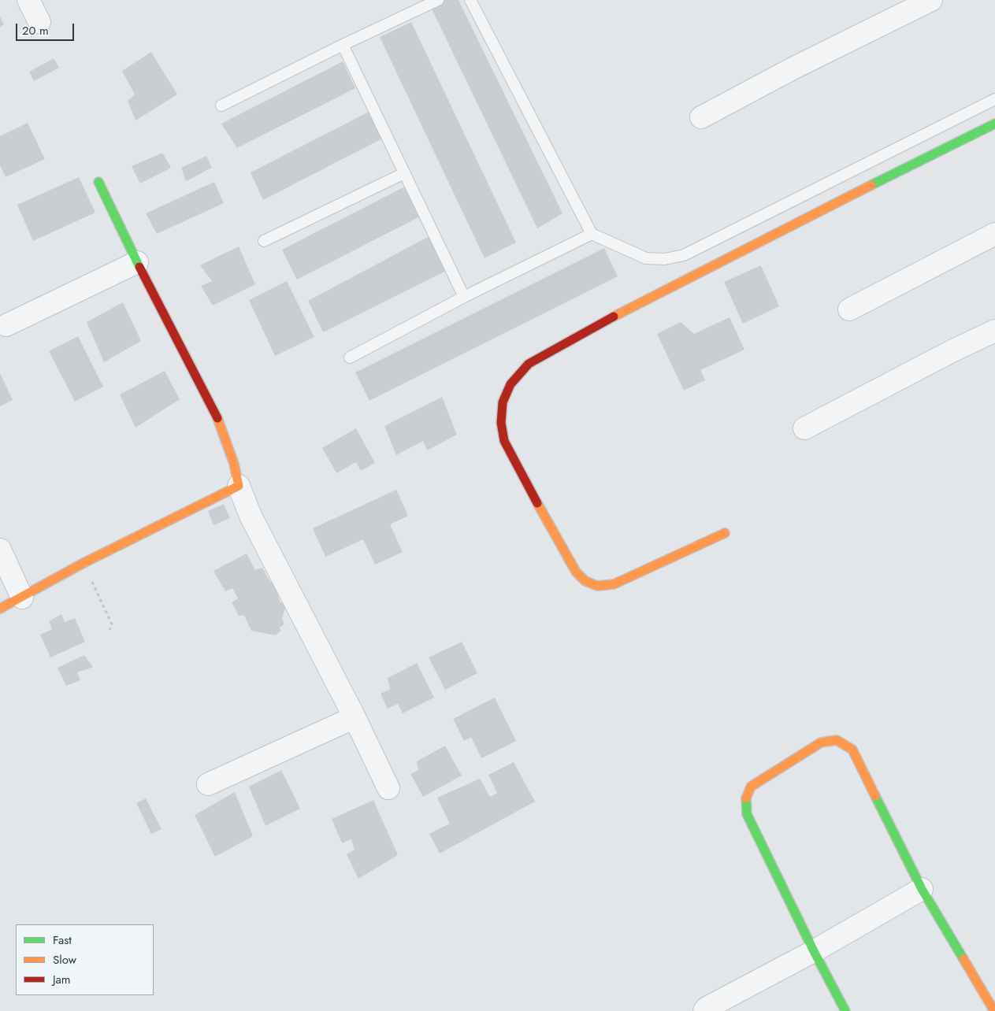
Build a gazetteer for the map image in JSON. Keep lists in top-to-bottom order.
{
  "legend": ["Fast", "Slow", "Jam"],
  "scale_bar": "20 m"
}
